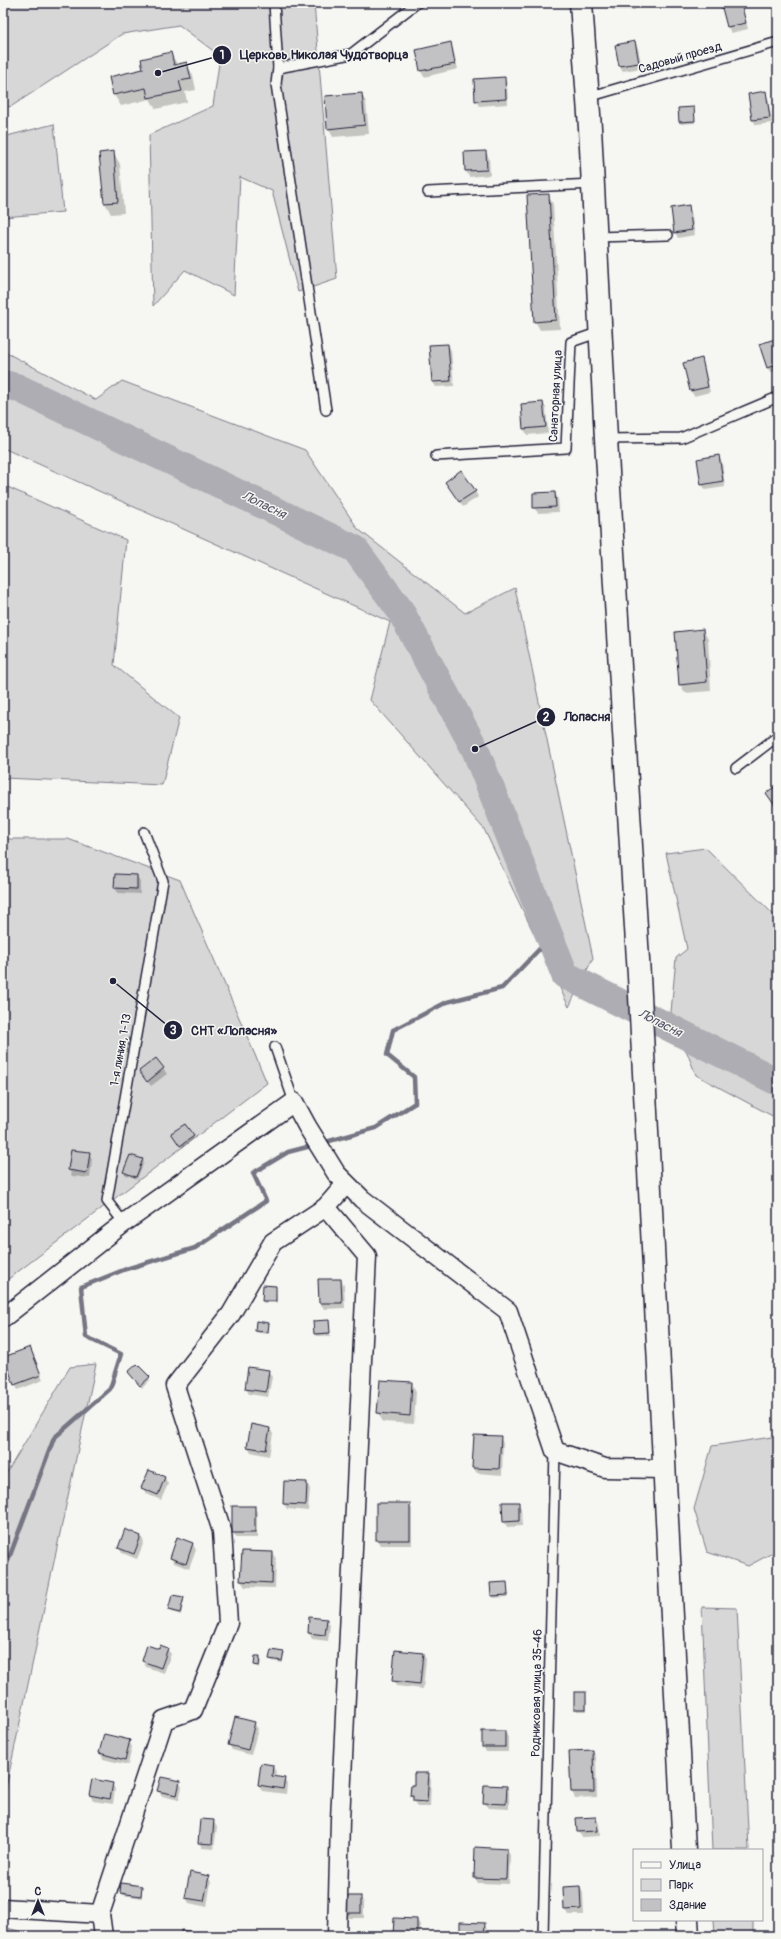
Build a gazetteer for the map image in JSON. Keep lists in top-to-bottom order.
{
  "streets": {
    "lane": [
      "Садовый проезд",
      "Санаторная улица",
      "1-я линия, 1-13",
      "Родниковая улица 35-46"
    ]
  },
  "water": ["Лопасня"],
  "places": ["Церковь Николая Чудотворца", "Лопасня", "СНТ «Лопасня»"],
  "legend": ["Улица", "Парк", "Здание"],
  "north": "top"
}
